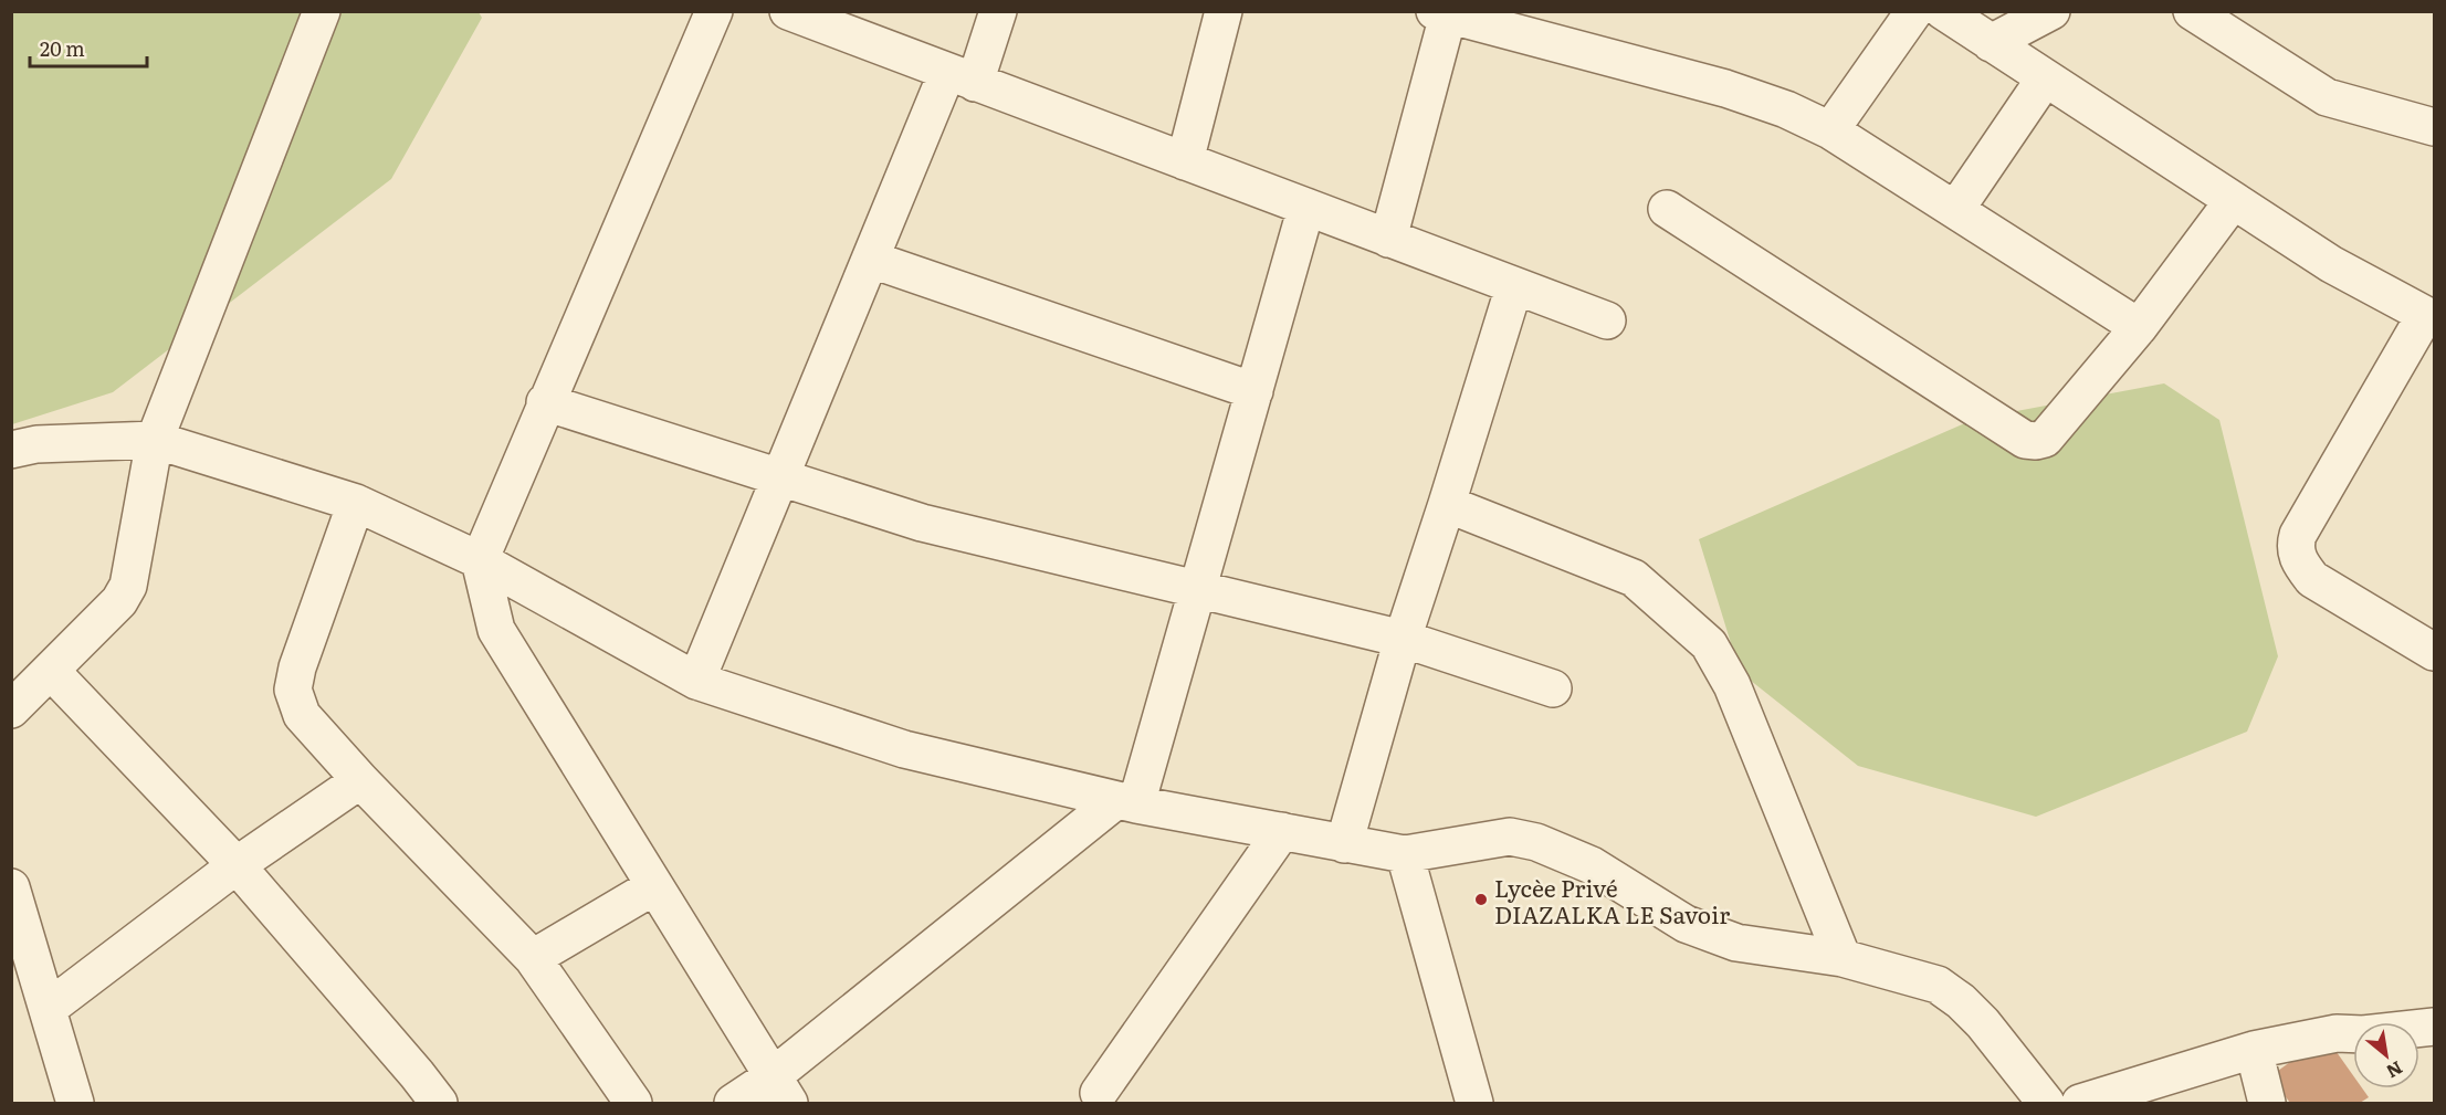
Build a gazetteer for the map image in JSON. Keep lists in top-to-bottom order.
{
  "places": ["Lycèe Privé DIAZALKA LE Savoir"],
  "scale_bar": "20 m",
  "north": "bottom right"
}
